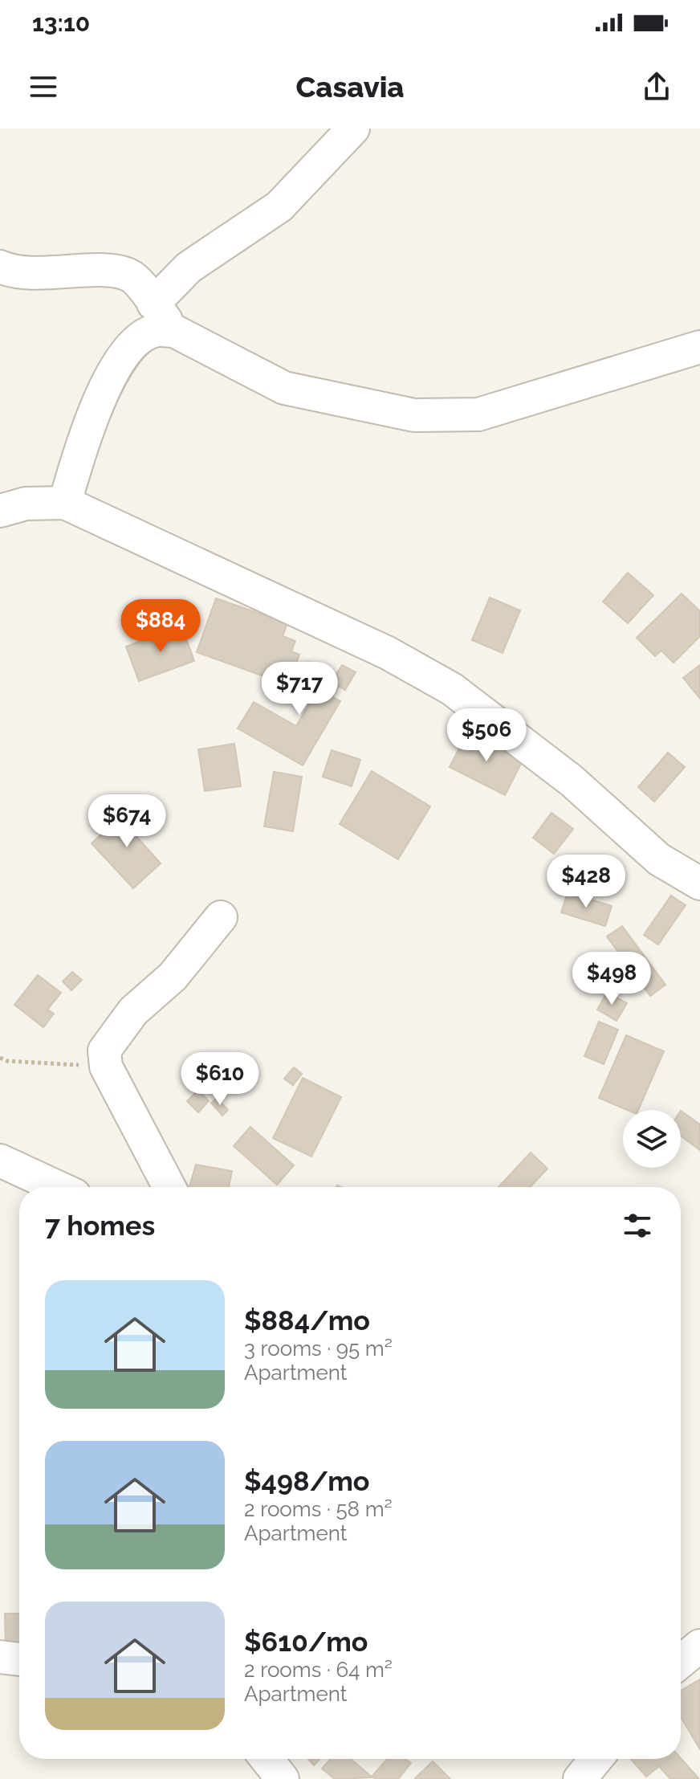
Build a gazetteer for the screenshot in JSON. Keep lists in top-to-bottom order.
{
  "page": {
    "status": "13:10",
    "header": "Casavia",
    "price": [
      "$884",
      "$717",
      "$506",
      "$674",
      "$428",
      "$498",
      "$610"
    ],
    "heading": "7 homes",
    "list": [
      {
        "name": "$884/mo",
        "note": "3 rooms · 95 m² · Apartment"
      },
      {
        "name": "$498/mo",
        "note": "2 rooms · 58 m² · Apartment"
      },
      {
        "name": "$610/mo",
        "note": "2 rooms · 64 m² · Apartment"
      }
    ]
  }
}
